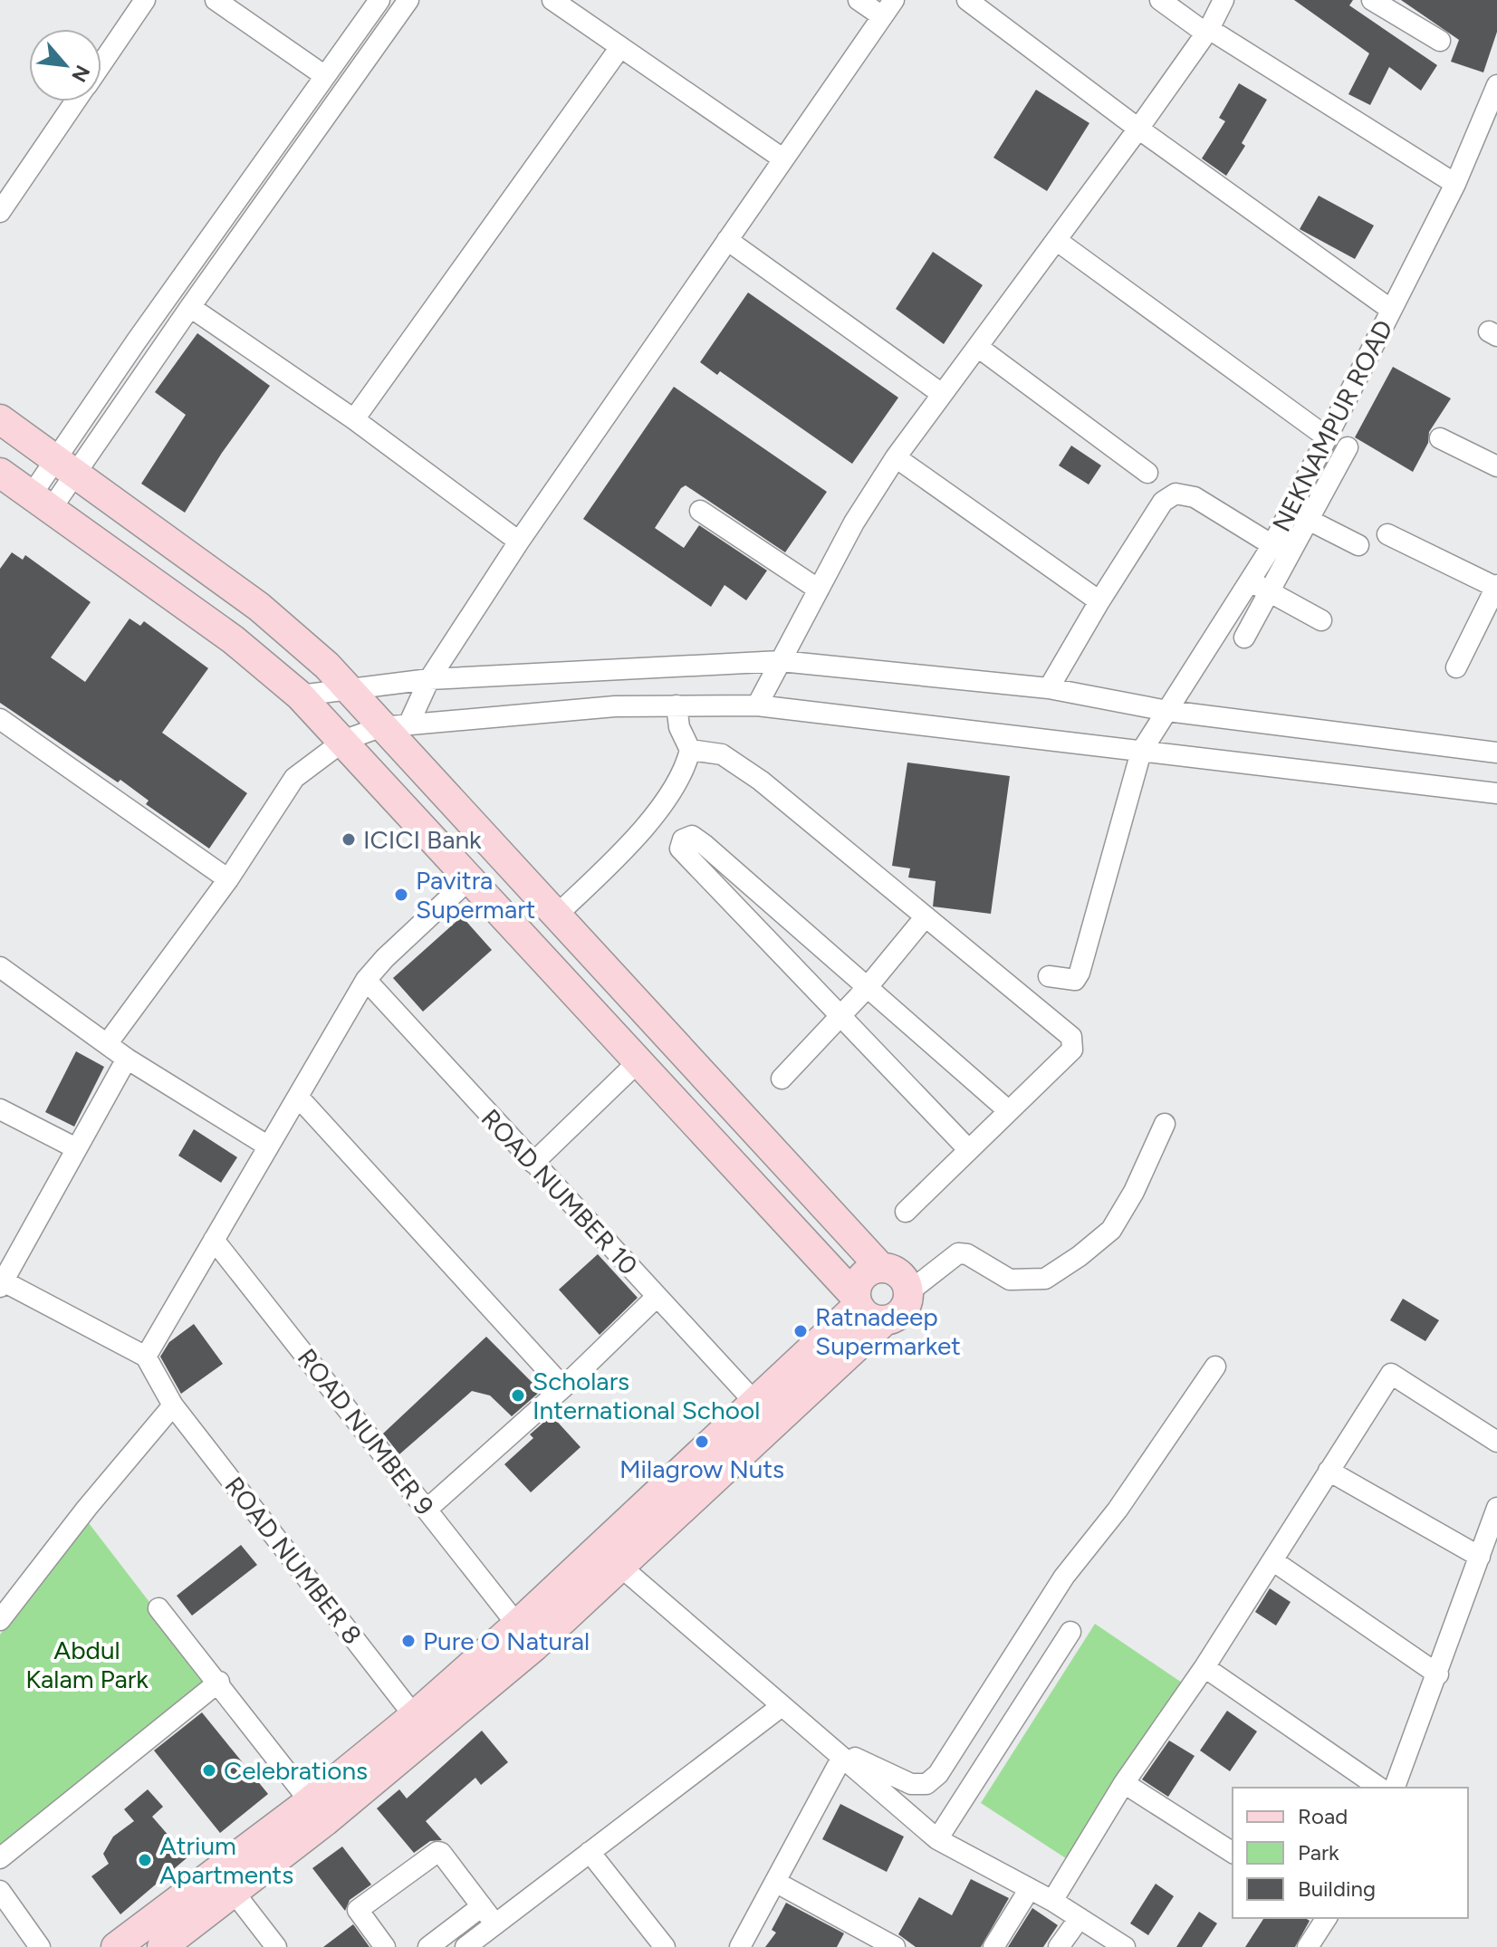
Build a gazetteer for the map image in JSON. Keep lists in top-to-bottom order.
{
  "streets": {
    "street": [
      "NEKNAMPUR ROAD",
      "ROAD NUMBER 10",
      "ROAD NUMBER 9",
      "ROAD NUMBER 8"
    ]
  },
  "parks": ["Abdul Kalam Park"],
  "places": [
    "ICICI Bank",
    "Pavitra Supermart",
    "Ratnadeep Supermarket",
    "Scholars International School",
    "Milagrow Nuts",
    "Pure O Natural",
    "Celebrations",
    "Atrium Apartments"
  ],
  "legend": ["Road", "Park", "Building"],
  "north": "bottom right"
}
